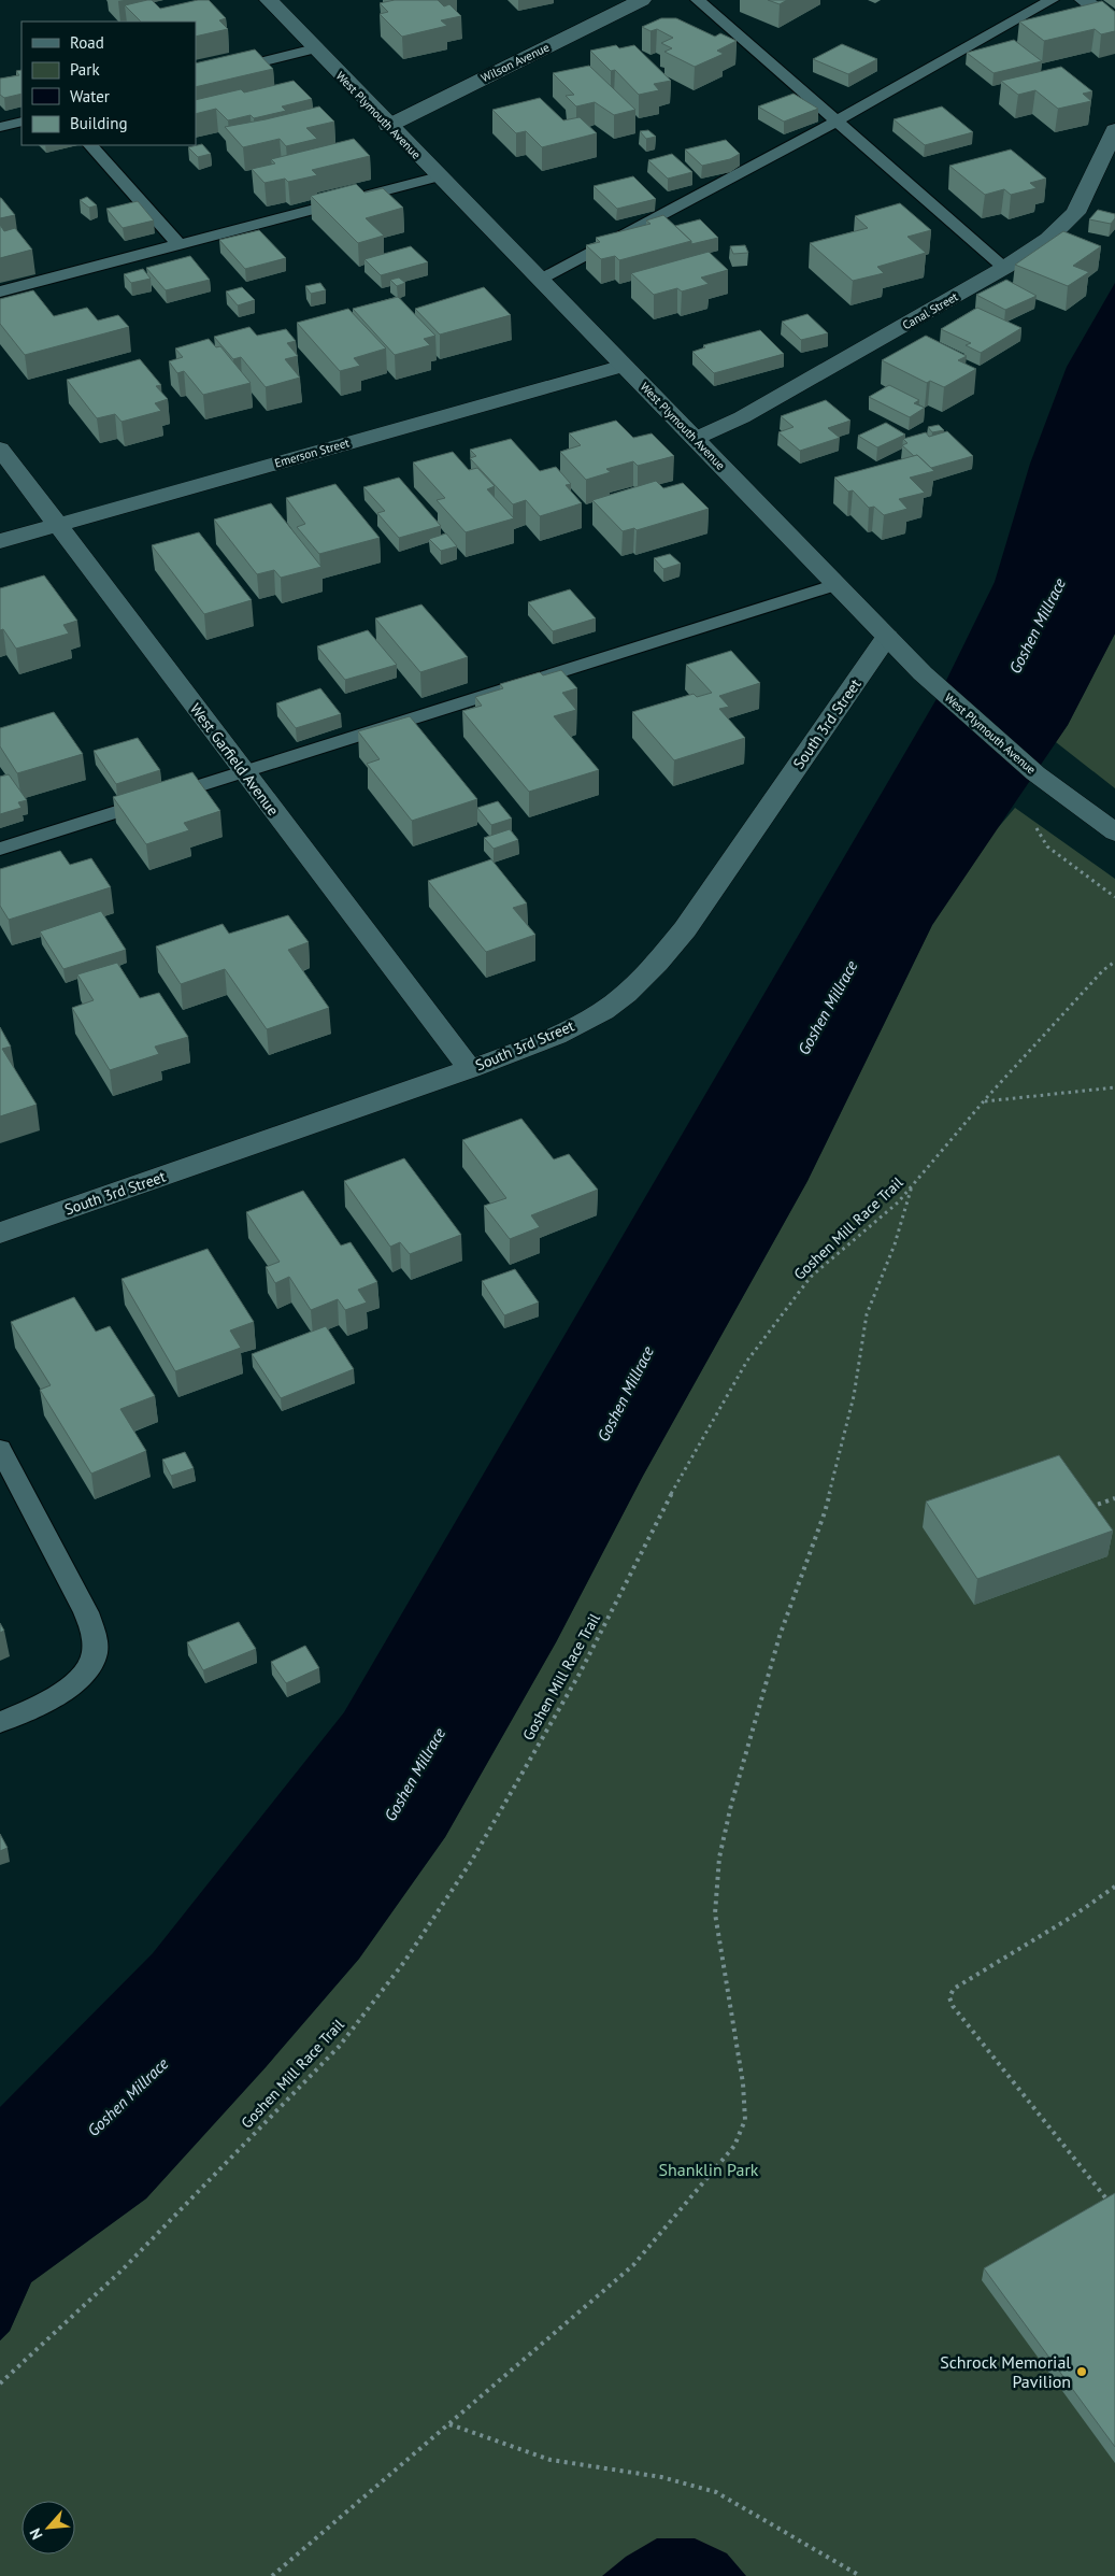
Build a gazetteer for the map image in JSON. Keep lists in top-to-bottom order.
{
  "streets": {
    "street": [
      "Wilson Avenue",
      "West Plymouth Avenue",
      "Canal Street",
      "Emerson Street",
      "South 3rd Street",
      "West Garfield Avenue"
    ],
    "path": ["Goshen Mill Race Trail"]
  },
  "crossings": [
    ["Wilson Avenue", "West Plymouth Avenue"],
    ["West Plymouth Avenue", "Canal Street"],
    ["West Plymouth Avenue", "Emerson Street"],
    ["West Plymouth Avenue", "South 3rd Street"],
    ["Emerson Street", "West Garfield Avenue"],
    ["South 3rd Street", "West Garfield Avenue"]
  ],
  "water": ["Goshen Millrace"],
  "parks": ["Shanklin Park"],
  "places": ["Schrock Memorial Pavilion"],
  "legend": [
    "Road",
    "Park",
    "Water",
    "Building"
  ],
  "north": "bottom left"
}
